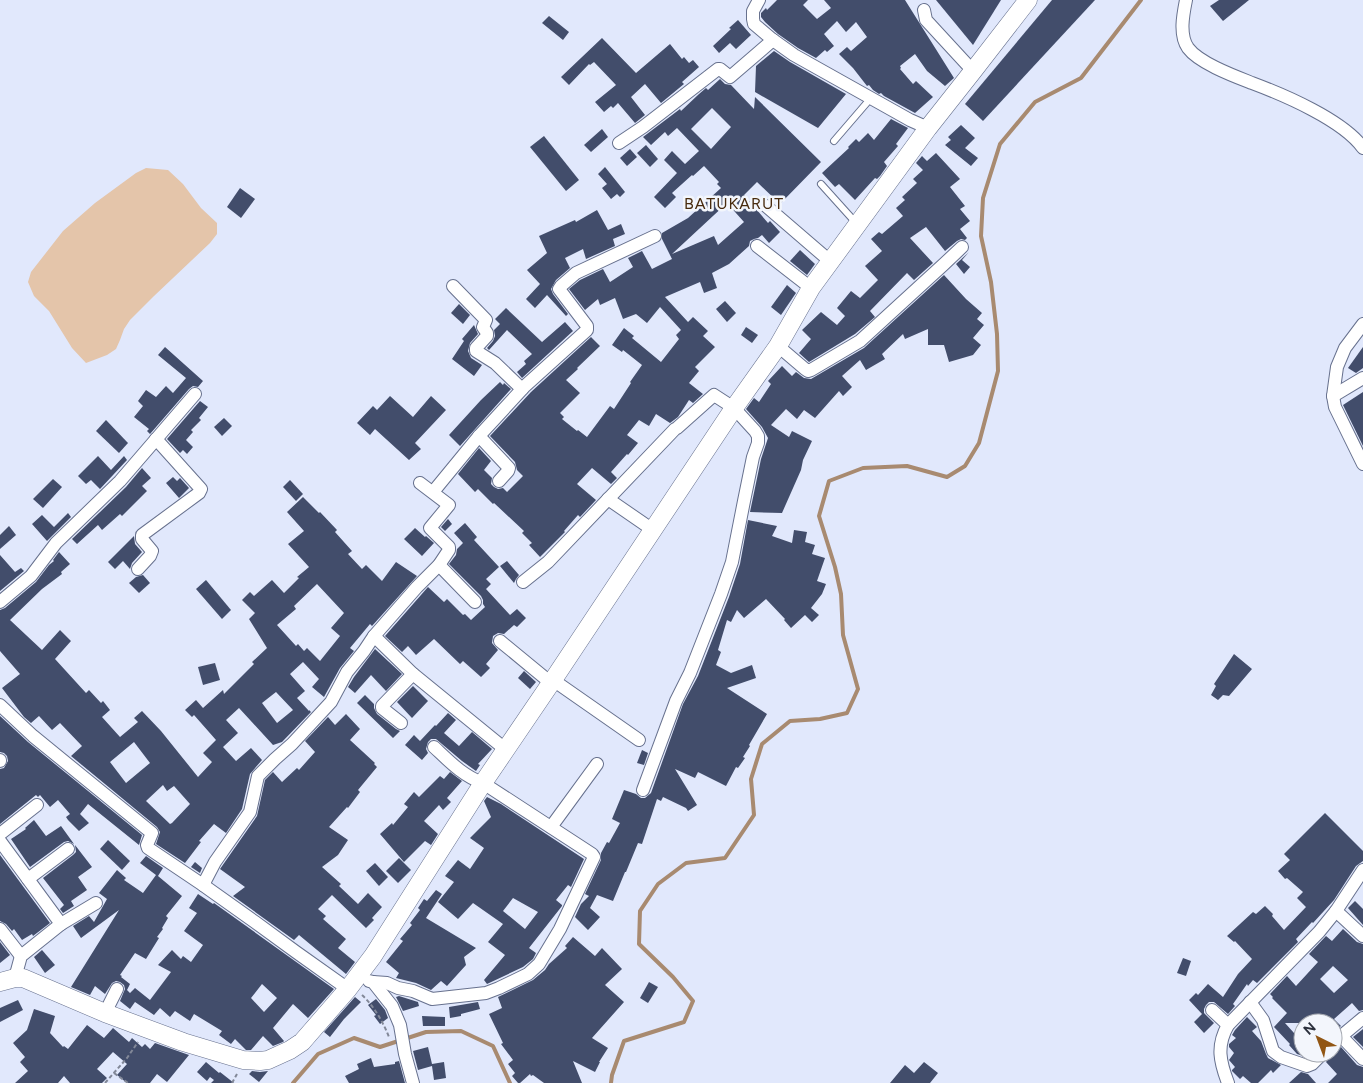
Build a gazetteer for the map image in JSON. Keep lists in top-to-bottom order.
{
  "districts": ["BATUKARUT"],
  "north": "top left"
}
